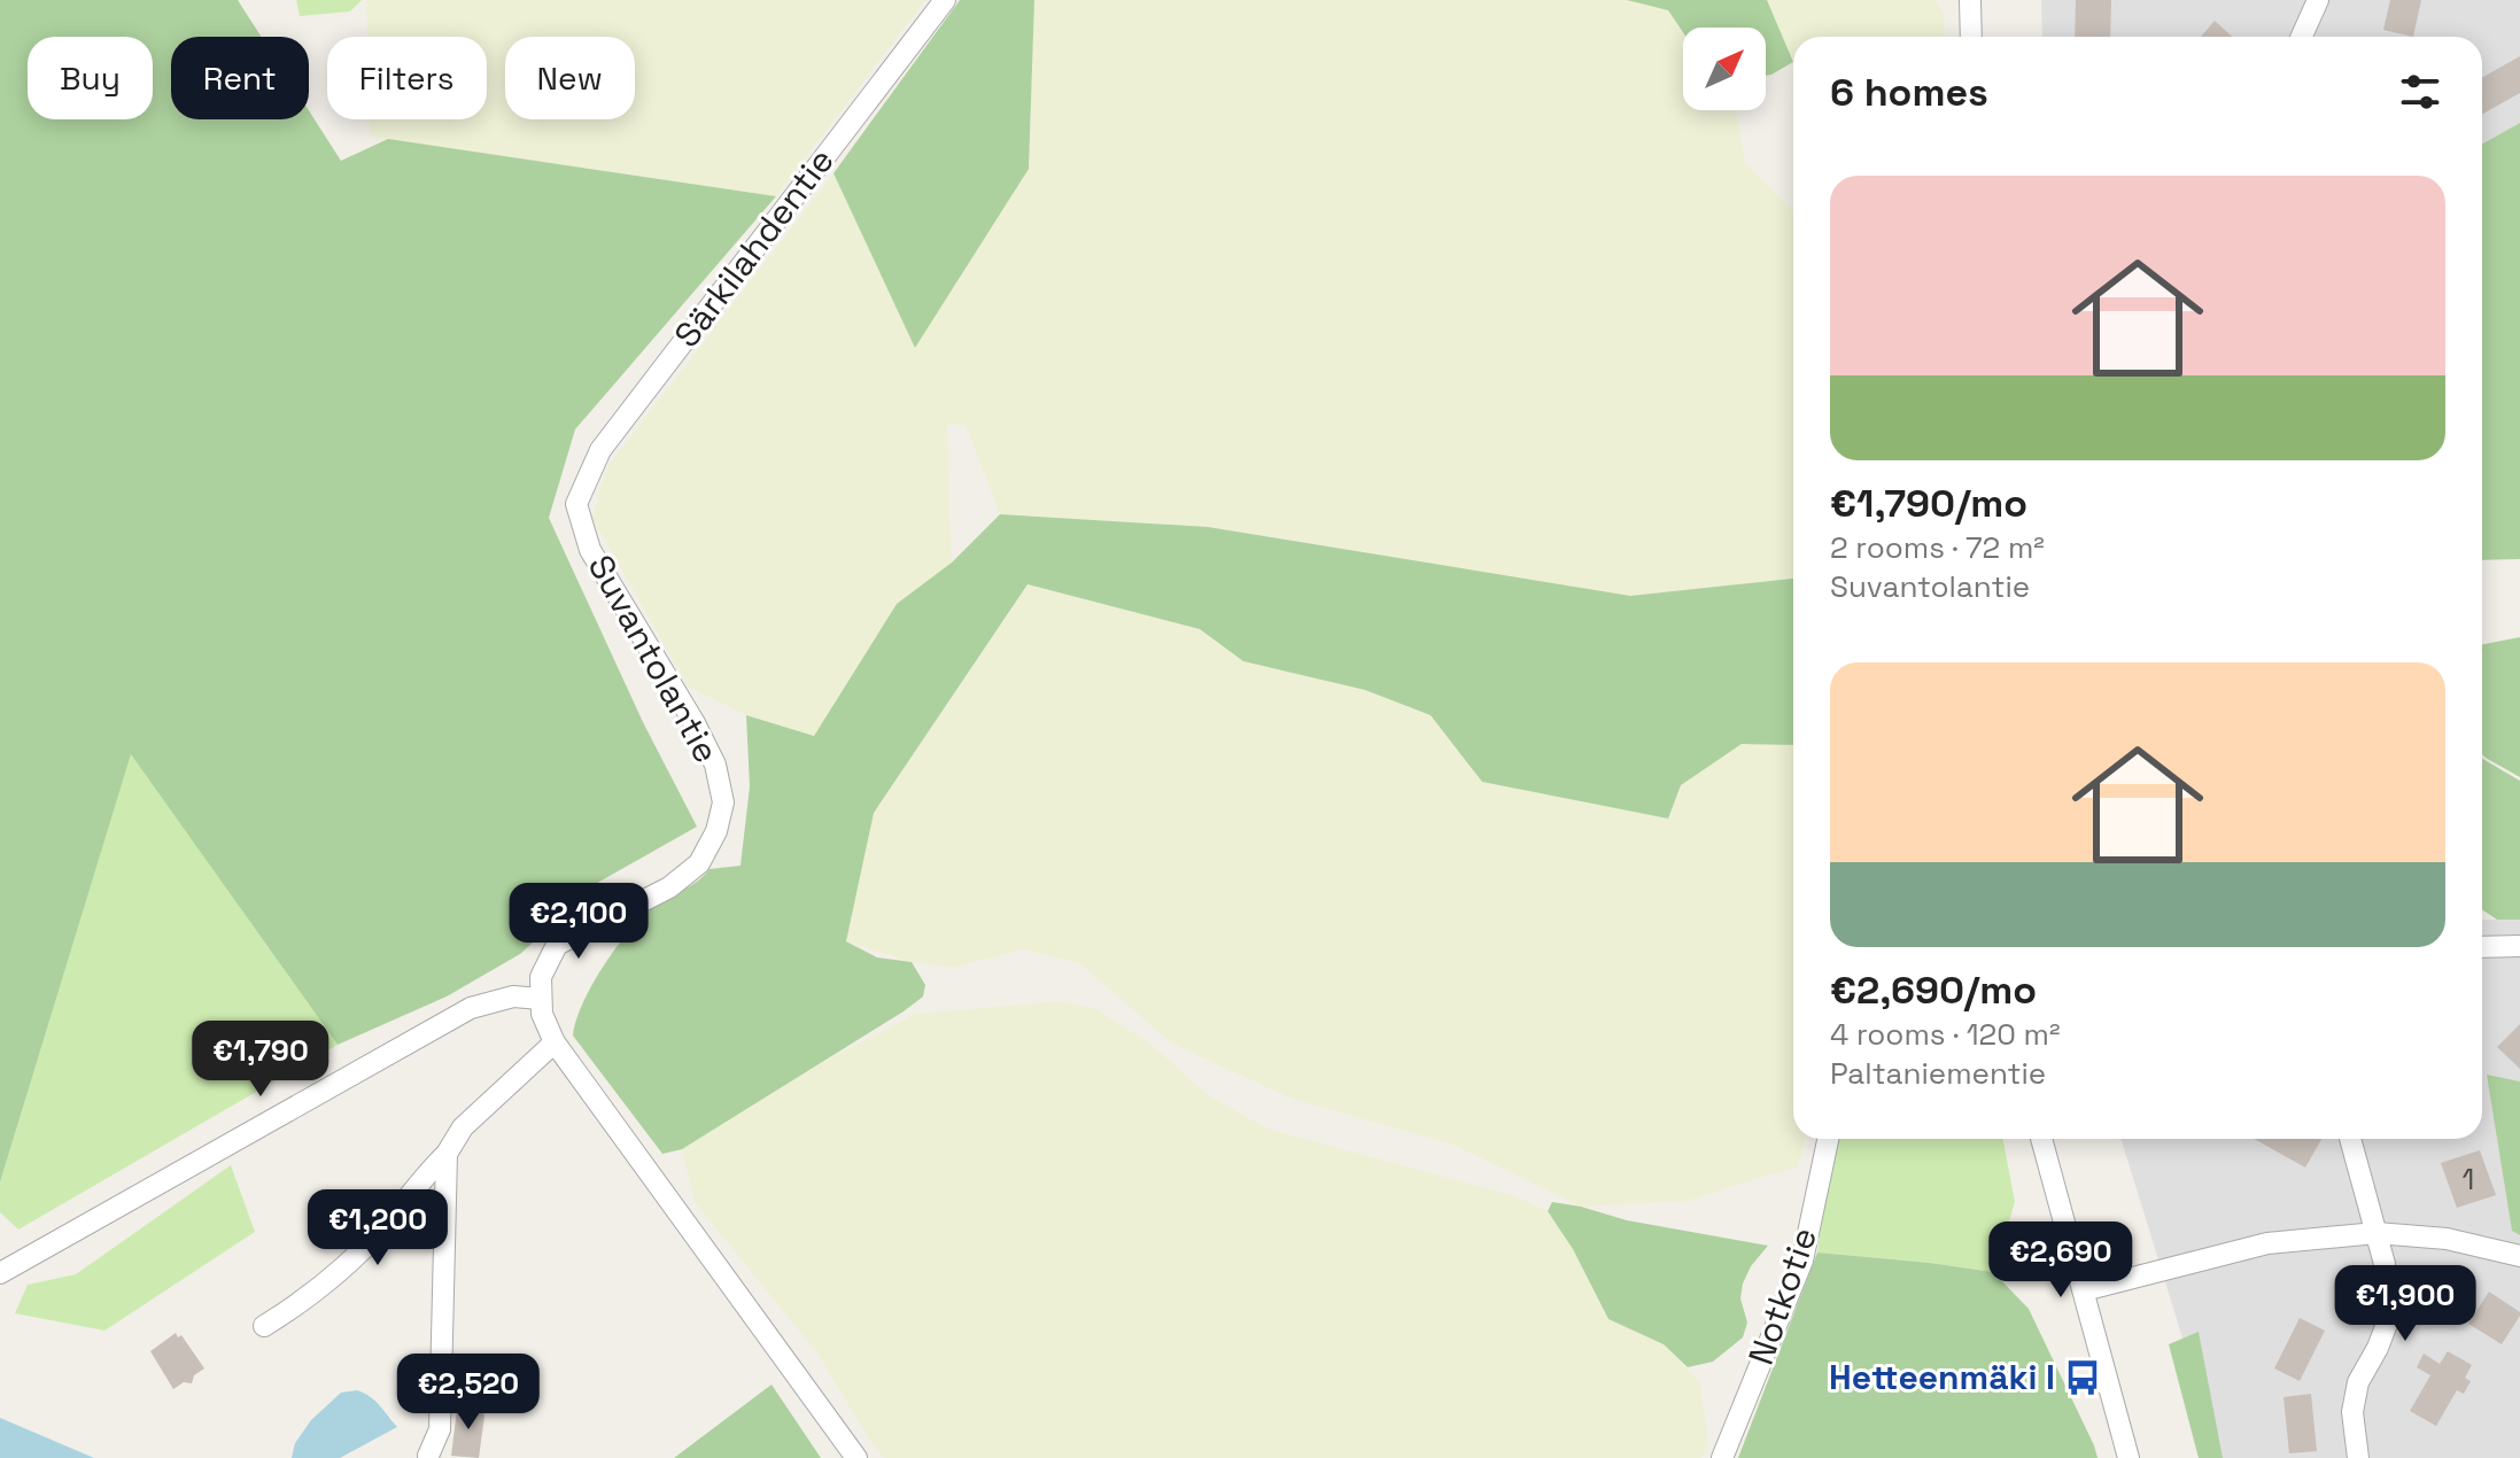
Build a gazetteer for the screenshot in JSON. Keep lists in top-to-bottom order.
{
  "streets": {
    "street": ["Särkilahdentie", "Suvantolantie", "Notkotie"]
  },
  "crossings": [
    ["Särkilahdentie", "Suvantolantie"]
  ],
  "places": {
    "bus stop": ["Hetteenmäki I"]
  },
  "house_numbers": ["1"],
  "north": "top right",
  "page": {
    "chip": [
      "Buy",
      "Rent",
      "Filters",
      "New"
    ],
    "heading": "6 homes",
    "list": [
      {
        "name": "€1,790/mo",
        "note": "2 rooms · 72 m² · Suvantolantie"
      },
      {
        "name": "€2,690/mo",
        "note": "4 rooms · 120 m² · Paltaniementie"
      }
    ],
    "price": [
      "€2,100",
      "€1,790",
      "€1,200",
      "€2,690",
      "€1,900",
      "€2,520"
    ]
  }
}
